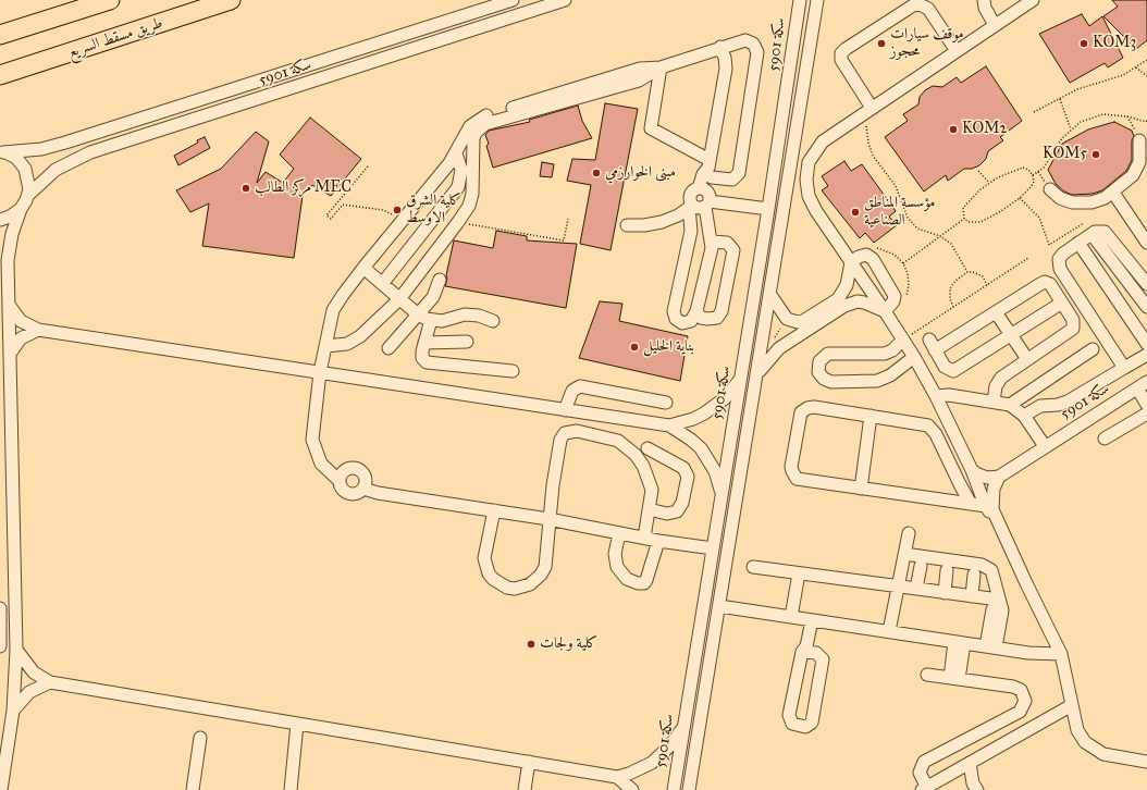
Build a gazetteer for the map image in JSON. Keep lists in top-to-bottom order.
{
  "streets": {
    "highway": ["طريق مسقط السريع"],
    "street": ["سكة 5901"]
  },
  "places": [
    "موقف سيارات محجوز",
    "KOM3",
    "KOM2",
    "KOM5",
    "مبنى الخوارزمي",
    "مركز الطالب MEC",
    "كلية الشرق الاوسط",
    "مؤسسة المناطق الصناعية",
    "بناية الخليل",
    "كلية ولجات"
  ]
}
